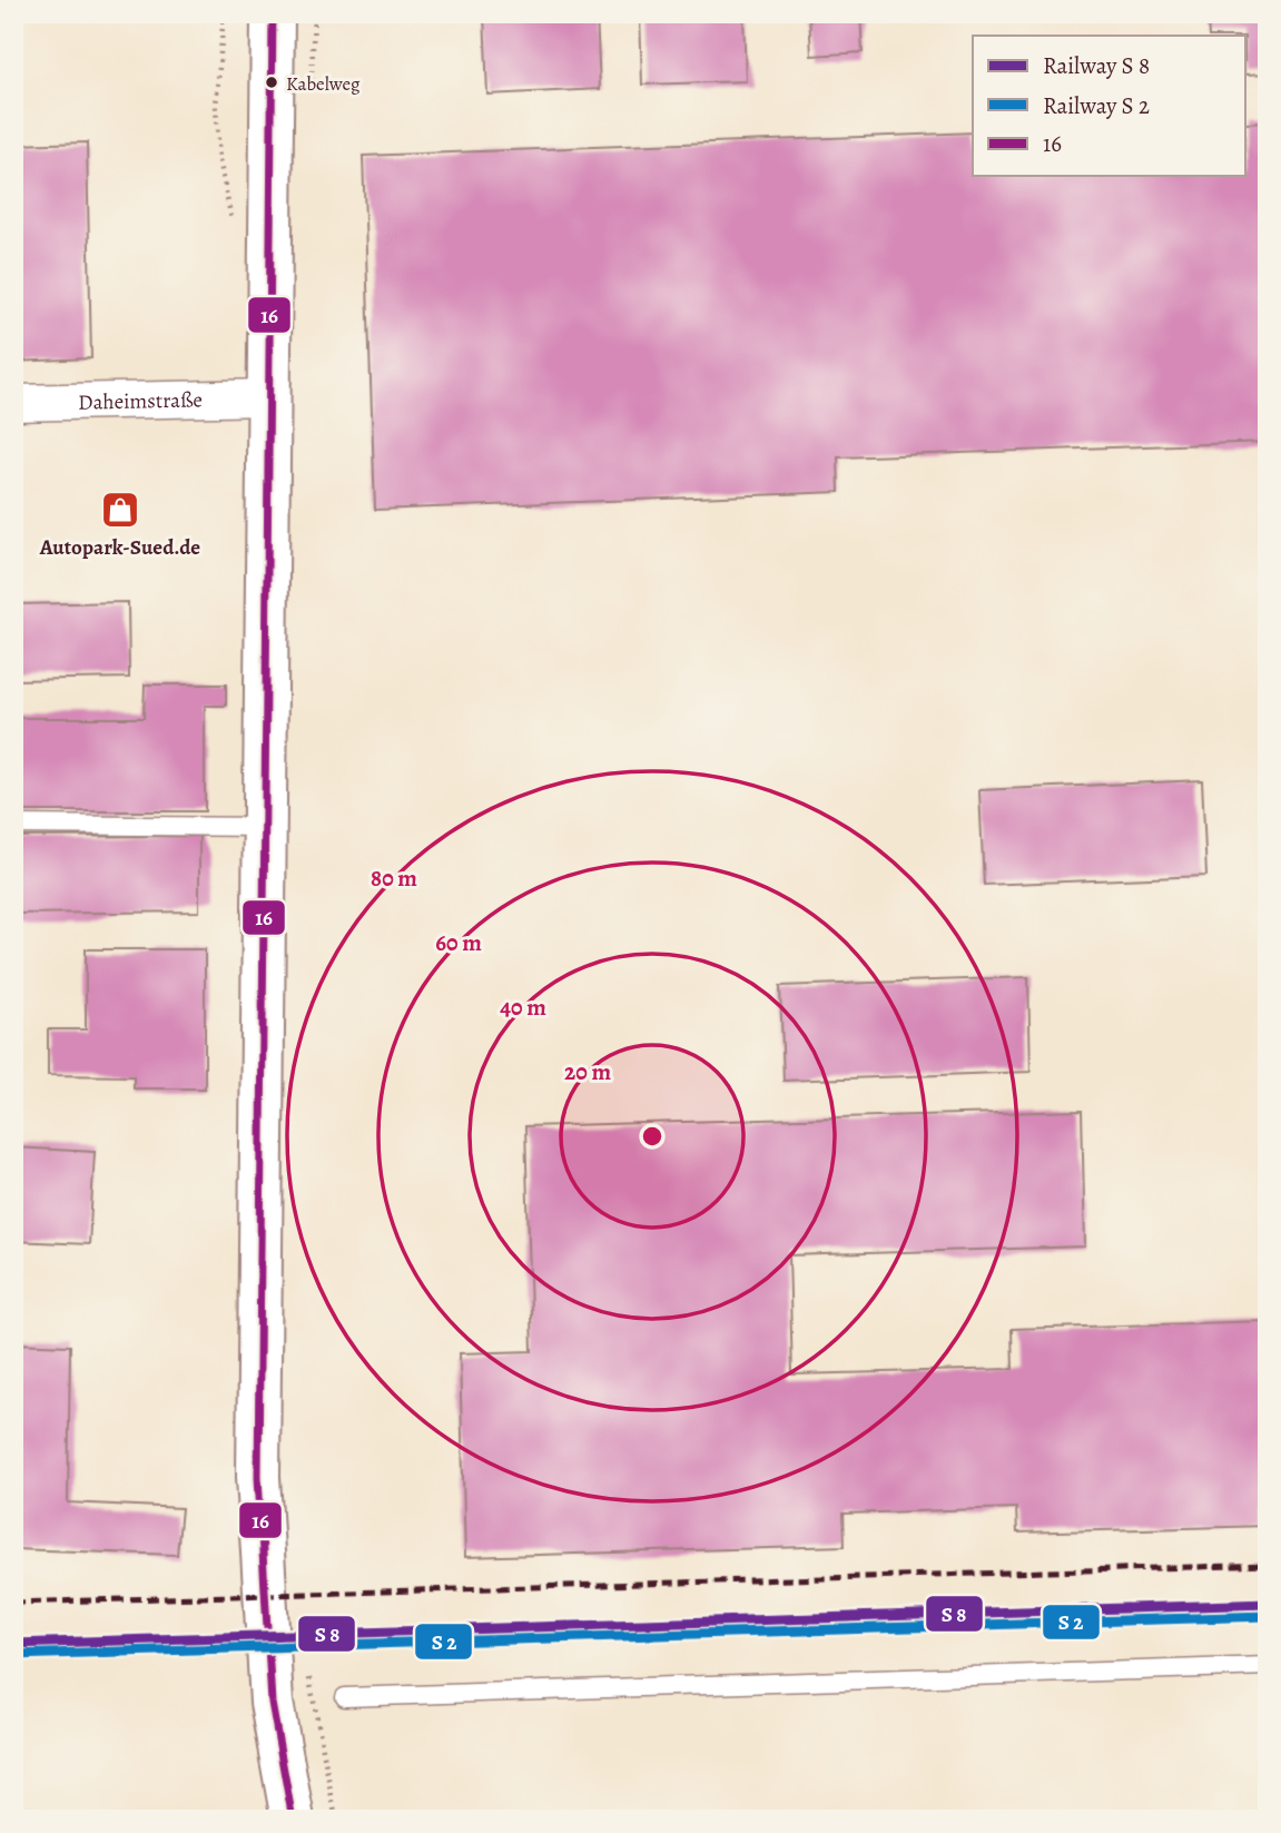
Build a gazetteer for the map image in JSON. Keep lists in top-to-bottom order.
{
  "streets": {
    "street": ["Daheimstraße"]
  },
  "places": {
    "other": ["Kabelweg"],
    "shop": ["Autopark-Sued.de"]
  },
  "lines": ["transit line 16"],
  "legend": ["Railway S 8", "Railway S 2", "16"],
  "rings": [
    "80 m",
    "60 m",
    "40 m",
    "20 m"
  ]
}
